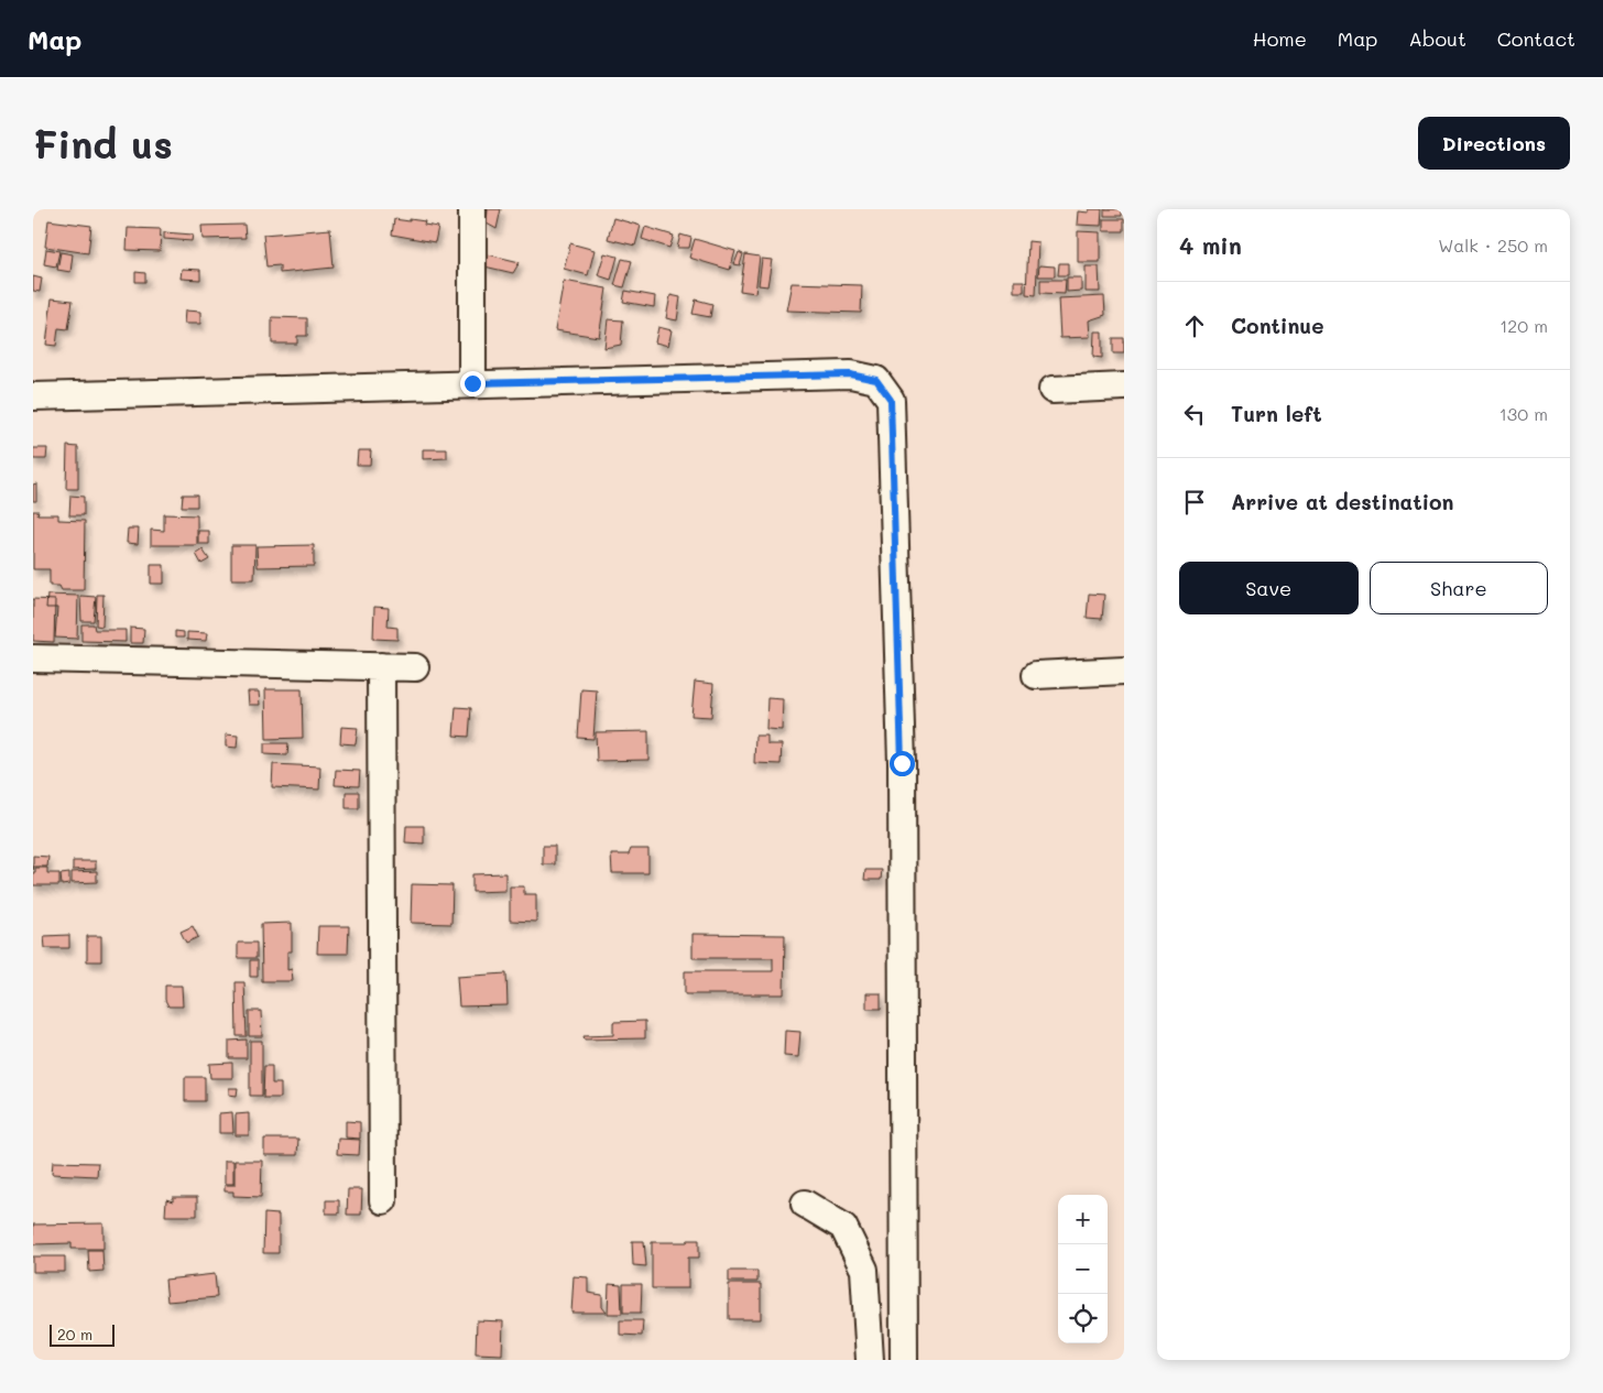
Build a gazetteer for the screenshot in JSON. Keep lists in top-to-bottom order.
{
  "scale_bar": "20 m",
  "page": {
    "header": "Map",
    "nav": [
      "Home",
      "Map",
      "About",
      "Contact"
    ],
    "buttons": [
      "Directions",
      ["Save", "Share"]
    ],
    "title": "Find us",
    "heading": ["4 min", "Walk · 250 m"],
    "list": [
      ["Continue", "120 m"],
      ["Turn left", "130 m"],
      "Arrive at destination"
    ],
    "map_buttons": ["+", "−"],
    "scale": "20 m"
  }
}
